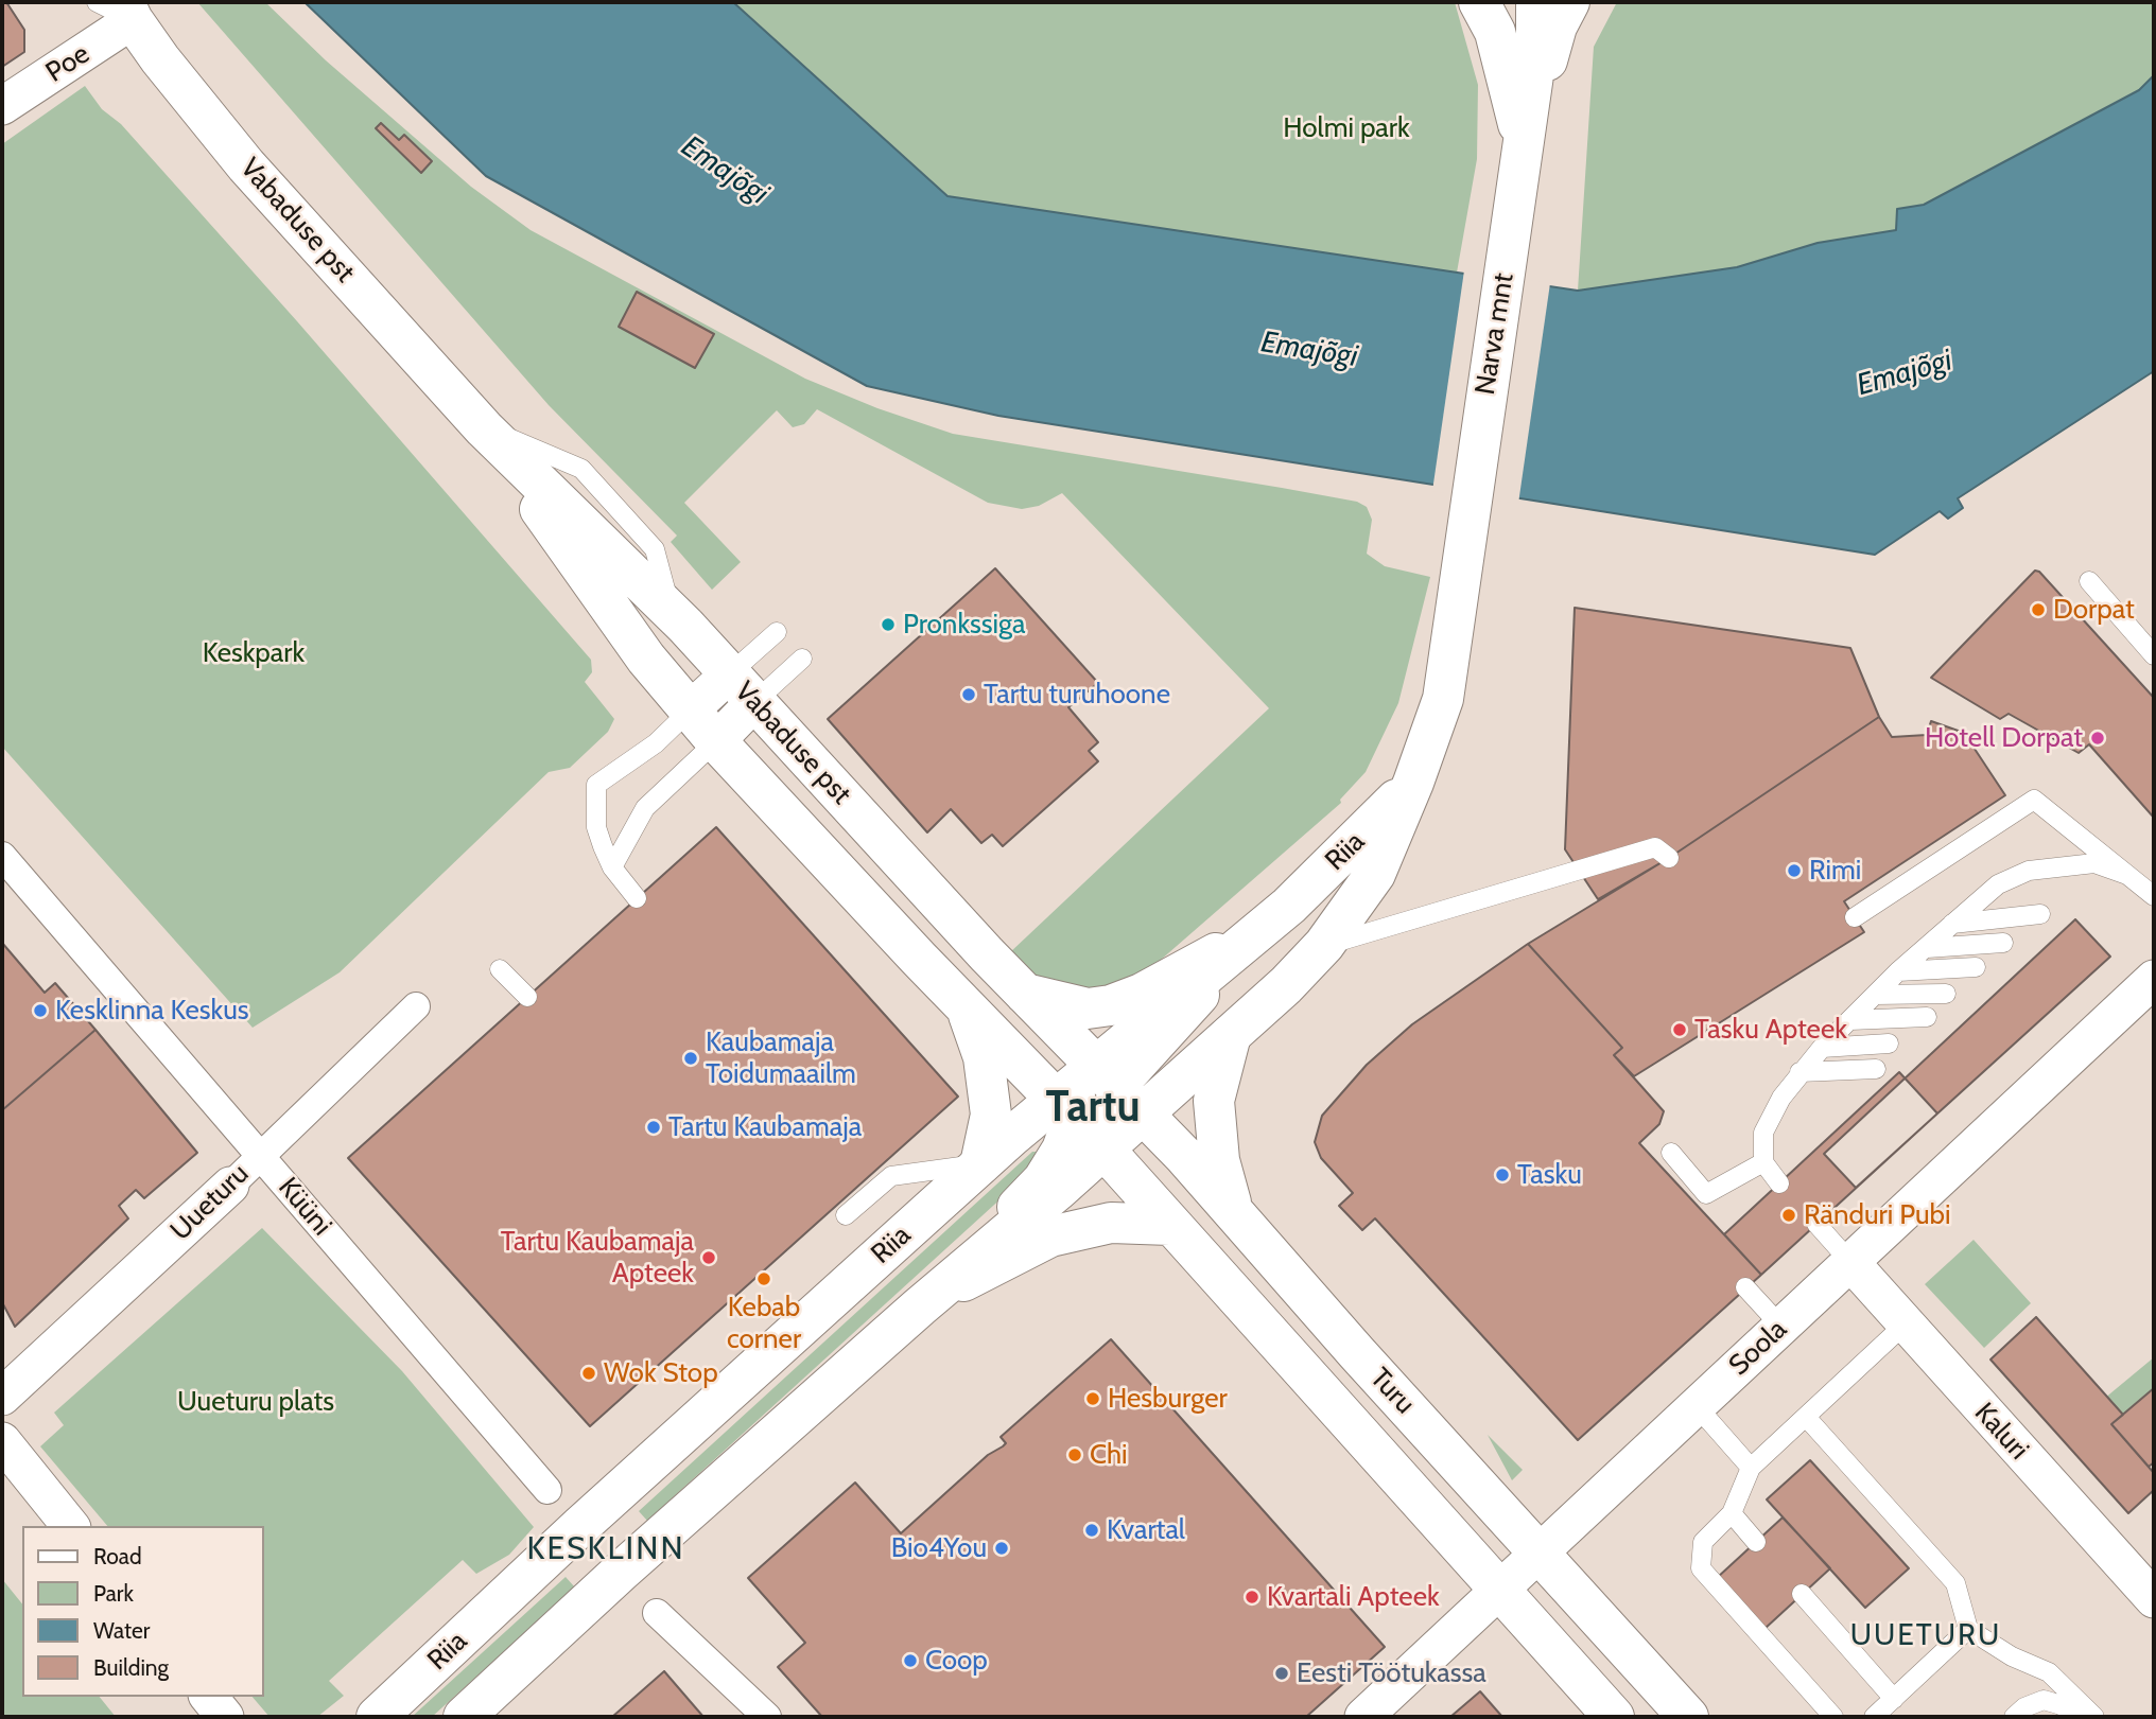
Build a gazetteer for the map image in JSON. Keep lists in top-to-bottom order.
{
  "streets": {
    "main road": [
      "Vabaduse pst",
      "Narva mnt",
      "Riia",
      "Turu"
    ],
    "street": [
      "Poe",
      "Uueturu",
      "Küüni",
      "Soola",
      "Kaluri"
    ]
  },
  "crossings": [
    ["Poe", "Vabaduse pst"],
    ["Vabaduse pst", "Riia"],
    ["Vabaduse pst", "Turu"],
    ["Narva mnt", "Riia"],
    ["Riia", "Turu"],
    ["Uueturu", "Küüni"],
    ["Soola", "Turu"],
    ["Soola", "Kaluri"]
  ],
  "districts": ["Tartu", "KESKLINN", "UUETURU"],
  "water": ["Emajõgi"],
  "parks": ["Holmi park", "Keskpark", "Uueturu plats"],
  "places": [
    "Dorpat",
    "Pronkssiga",
    "Tartu turuhoone",
    "Hotell Dorpat",
    "Rimi",
    "Kesklinna Keskus",
    "Tasku Apteek",
    "Kaubamaja Toidumaailm",
    "Tartu Kaubamaja",
    "Tasku",
    "Ränduri Pubi",
    "Tartu Kaubamaja Apteek",
    "Kebab corner",
    "Wok Stop",
    "Hesburger",
    "Chi",
    "Kvartal",
    "Bio4You",
    "Kvartali Apteek",
    "Coop",
    "Eesti Töötukassa"
  ],
  "legend": [
    "Road",
    "Park",
    "Water",
    "Building"
  ]
}
